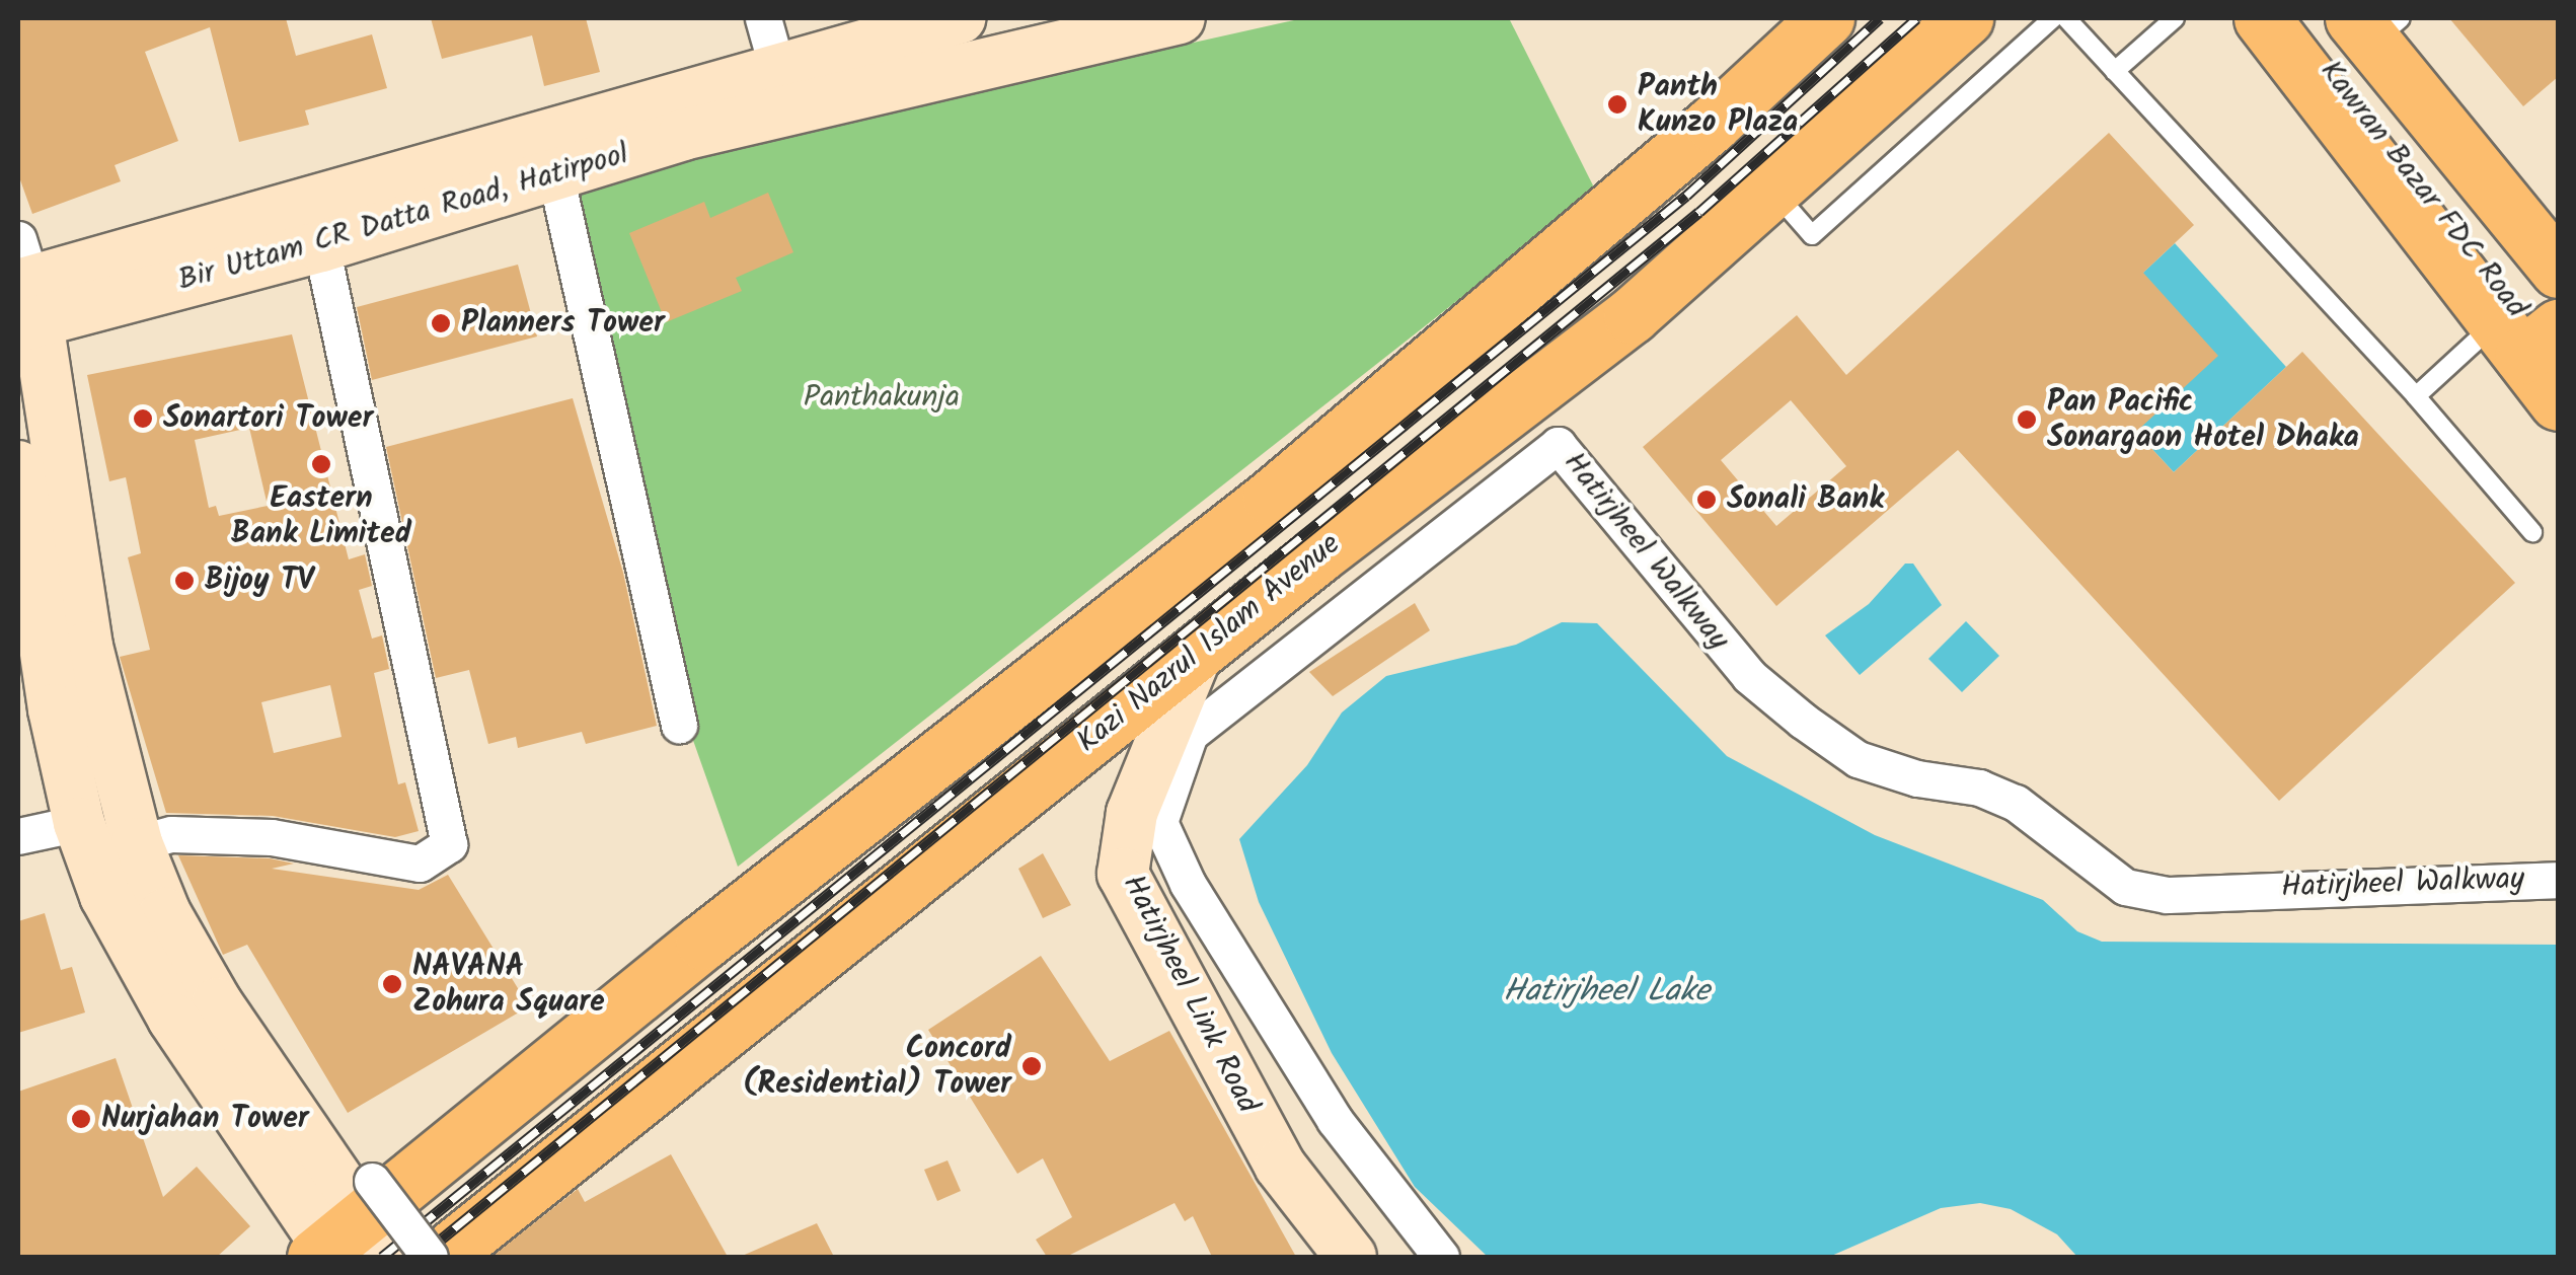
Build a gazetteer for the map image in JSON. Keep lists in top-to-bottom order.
{
  "streets": {
    "main road": [
      "Kawran Bazar FDC Road",
      "Bir Uttam CR Datta Road, Hatirpool",
      "Kazi Nazrul Islam Avenue",
      "Hatirjheel Link Road"
    ],
    "street": ["Hatirjheel Walkway"]
  },
  "crossings": [
    ["Kazi Nazrul Islam Avenue", "Hatirjheel Link Road"]
  ],
  "water": ["Hatirjheel Lake"],
  "parks": ["Panthakunja"],
  "places": [
    "Panth Kunzo Plaza",
    "Planners Tower",
    "Sonartori Tower",
    "Pan Pacific Sonargaon Hotel Dhaka",
    "Eastern Bank Limited",
    "Sonali Bank",
    "Bijoy TV",
    "NAVANA Zohura Square",
    "Concord (Residential) Tower",
    "Nurjahan Tower"
  ]
}
